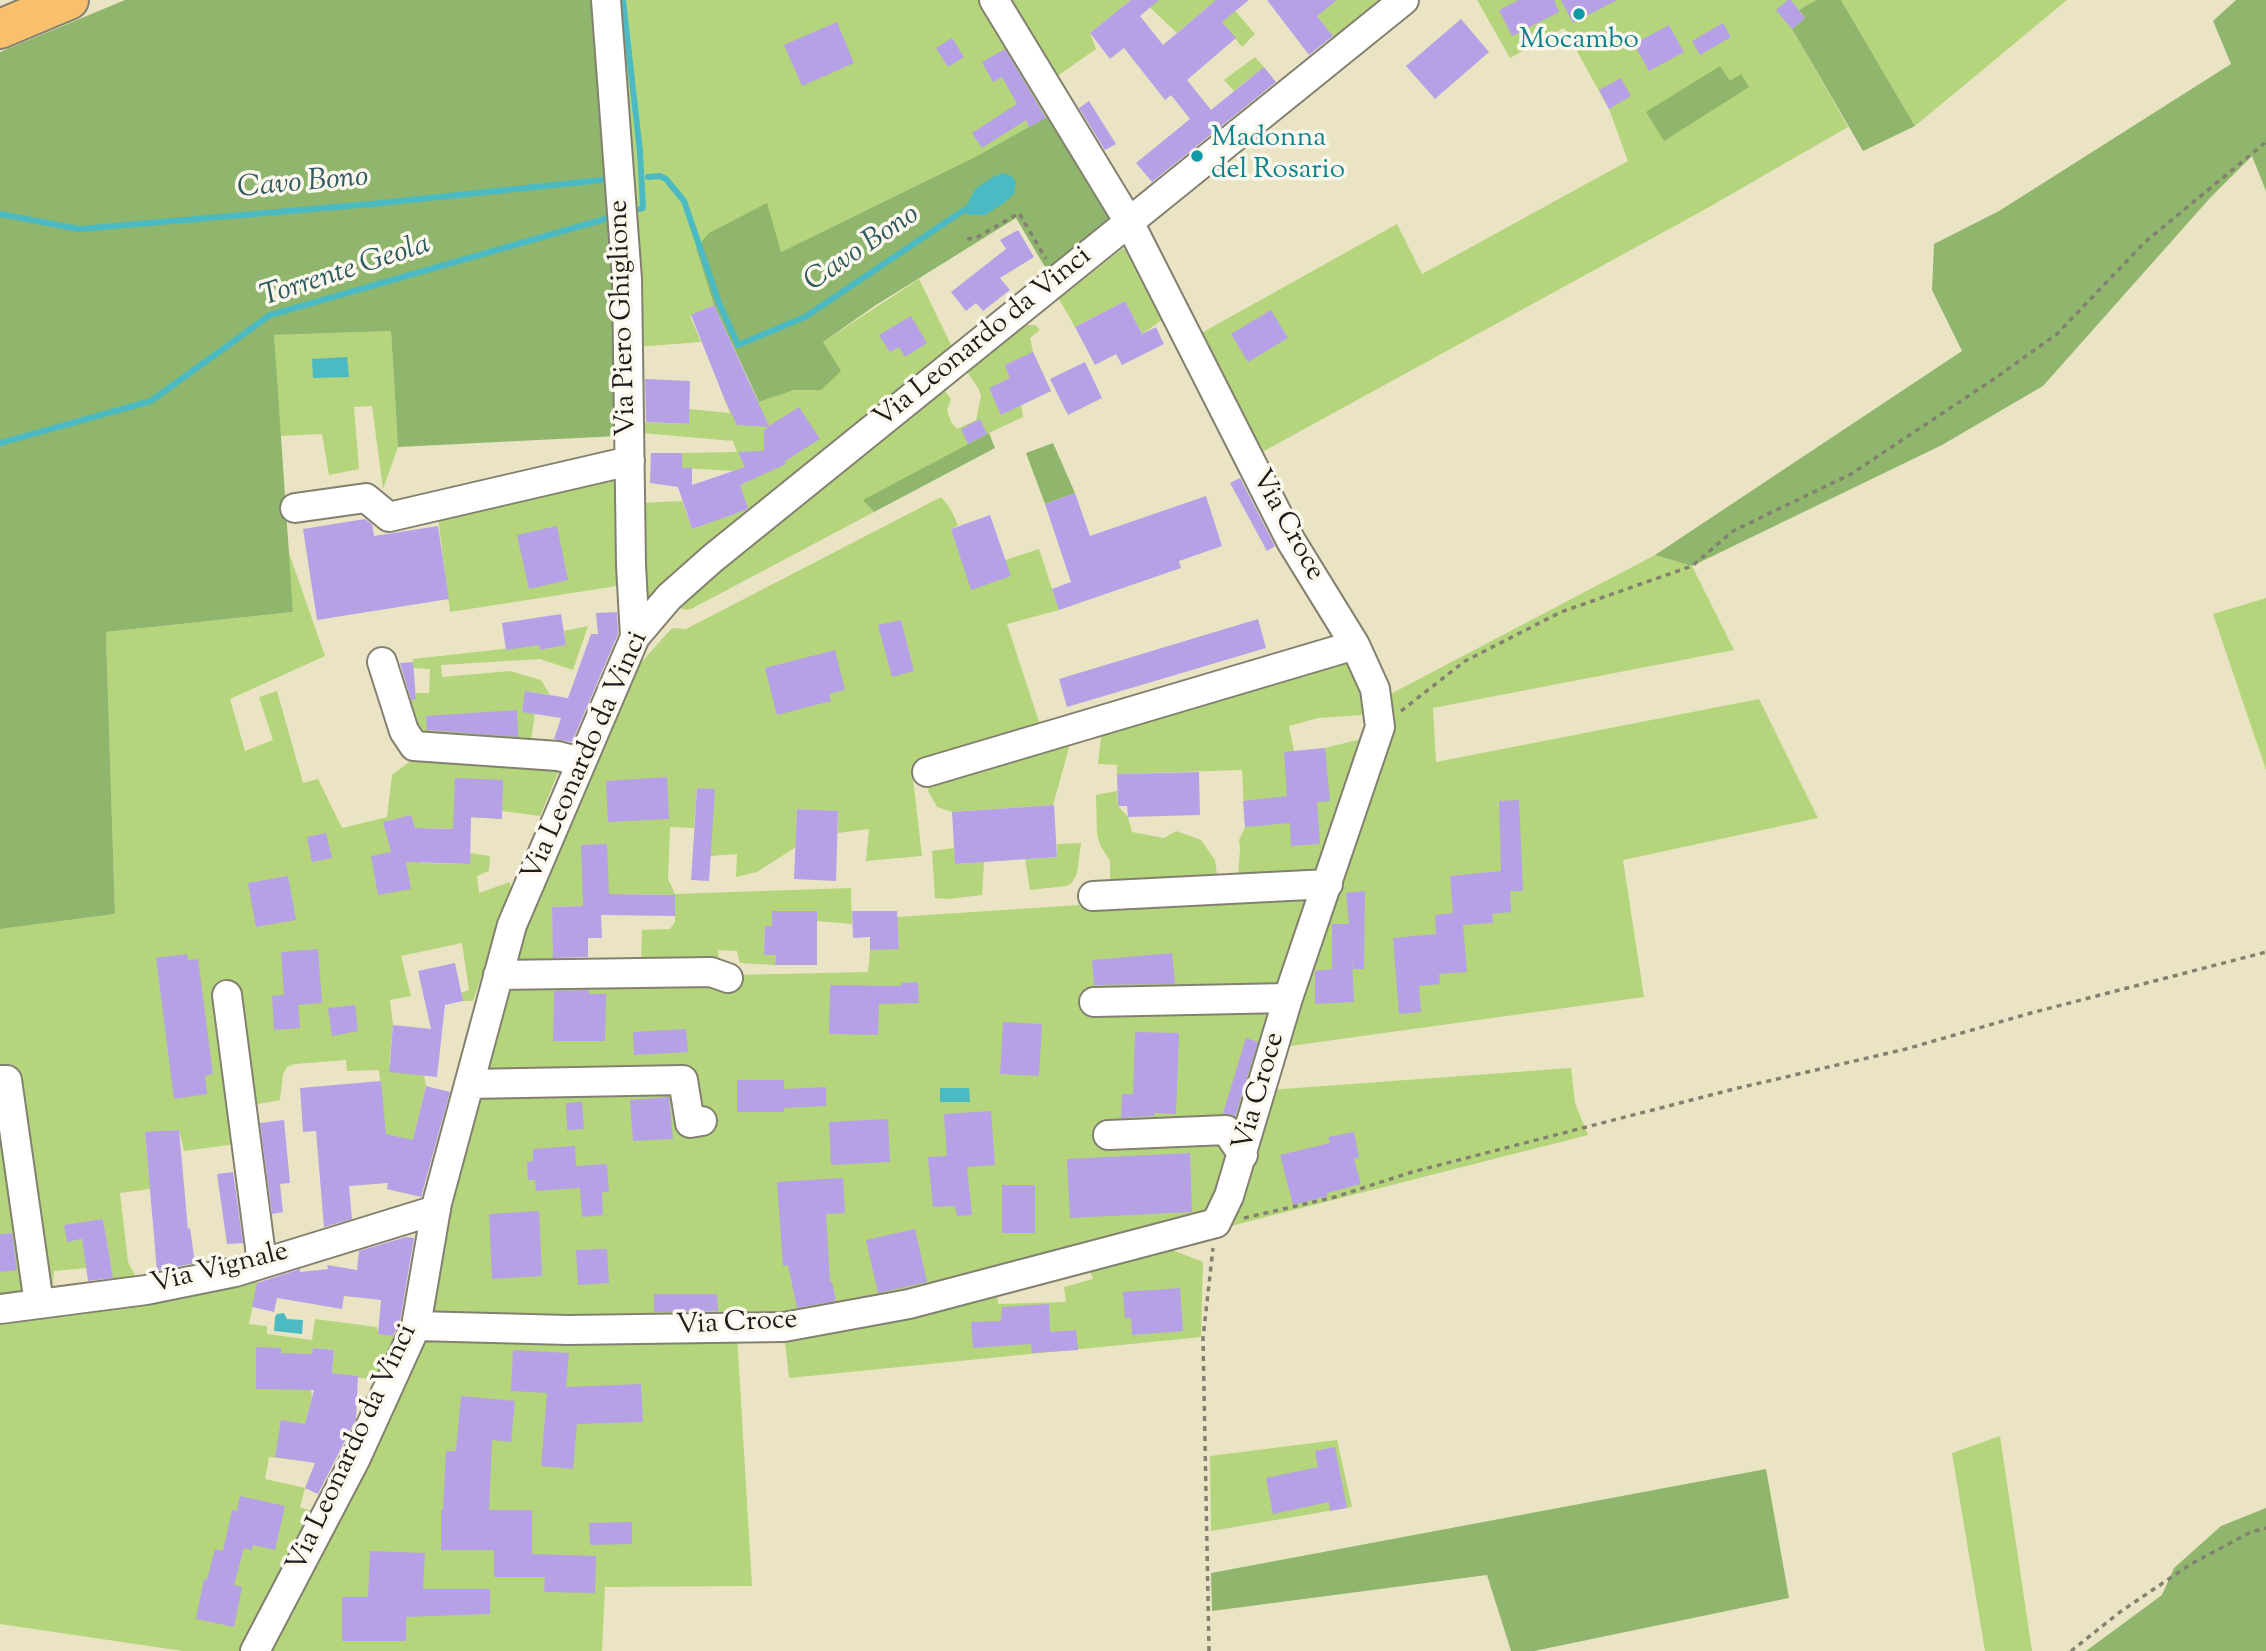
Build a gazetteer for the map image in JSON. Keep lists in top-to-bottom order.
{
  "streets": {
    "street": [
      "Via Piero Ghiglione",
      "Via Leonardo da Vinci",
      "Via Croce",
      "Via Vignale"
    ]
  },
  "crossings": [
    ["Via Piero Ghiglione", "Via Leonardo da Vinci"],
    ["Via Leonardo da Vinci", "Via Croce"],
    ["Via Leonardo da Vinci", "Via Vignale"]
  ],
  "water": ["Cavo Bono", "Torrente Geola"],
  "places": ["Mocambo", "Madonna del Rosario"]
}
